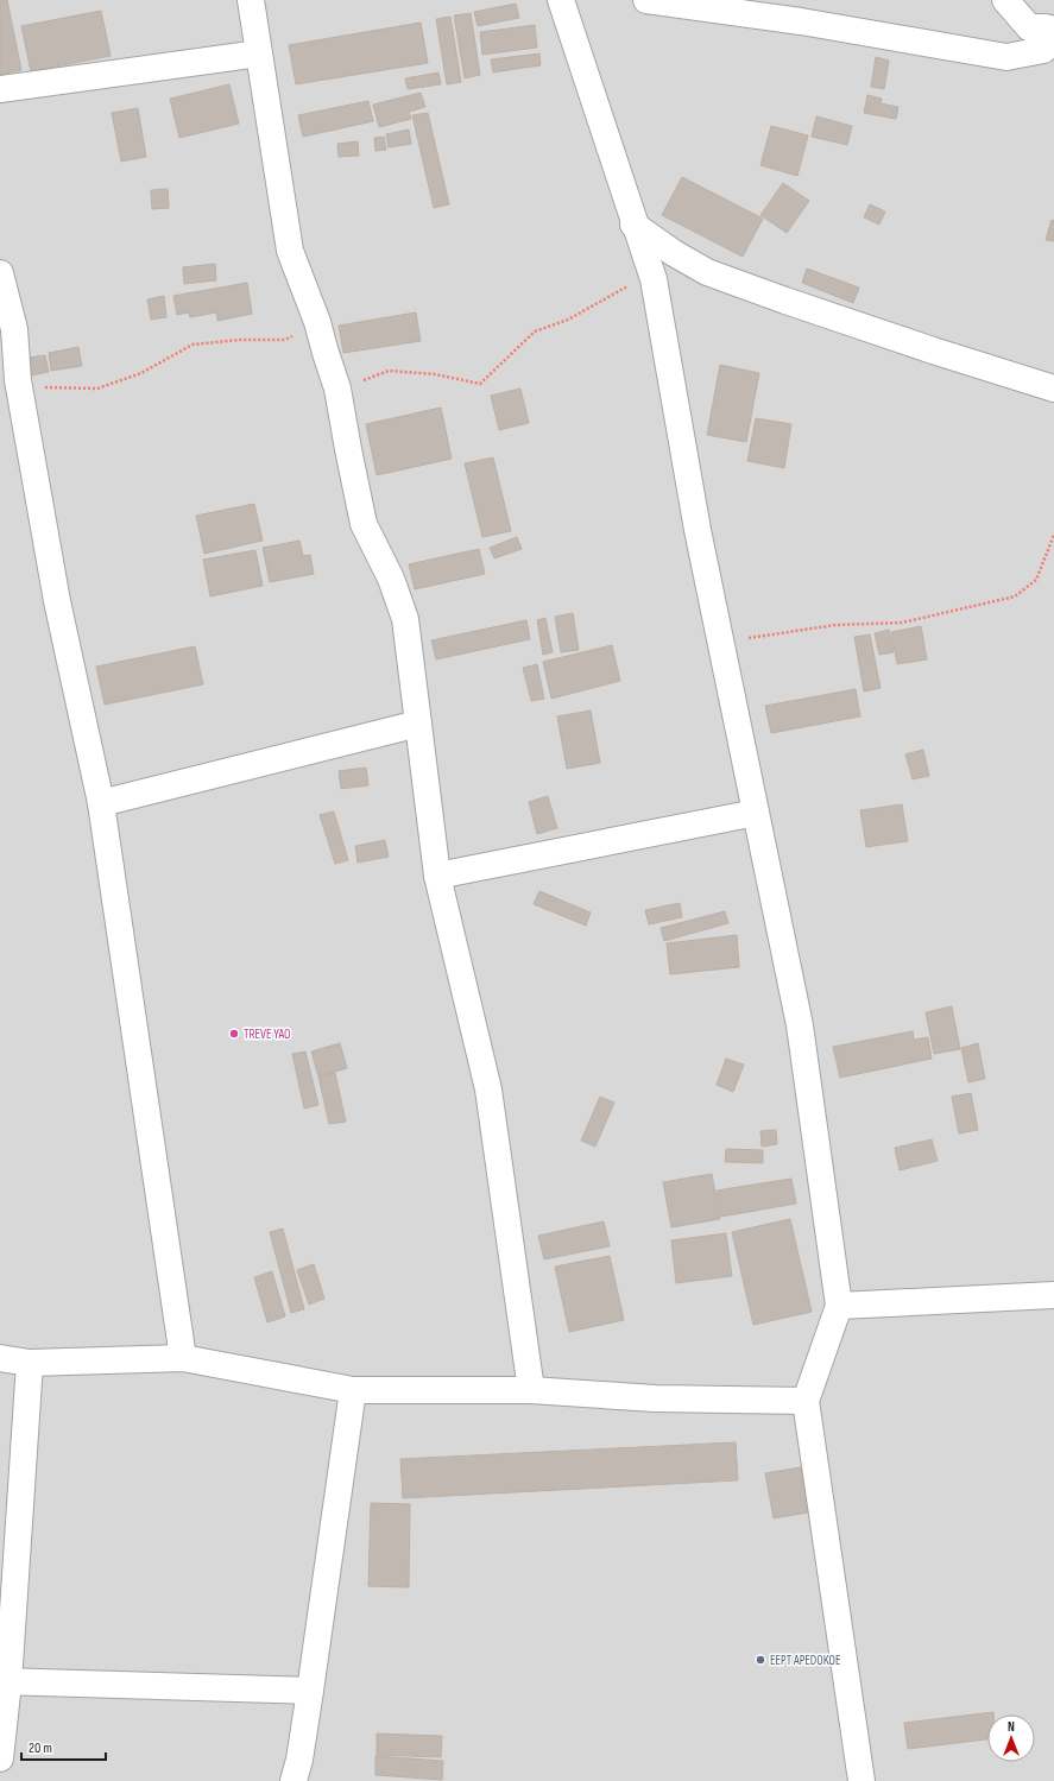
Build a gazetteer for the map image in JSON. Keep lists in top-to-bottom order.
{
  "places": ["TREVE YAO", "EEPT APEDOKOE"],
  "scale_bar": "20 m",
  "north": "top"
}
